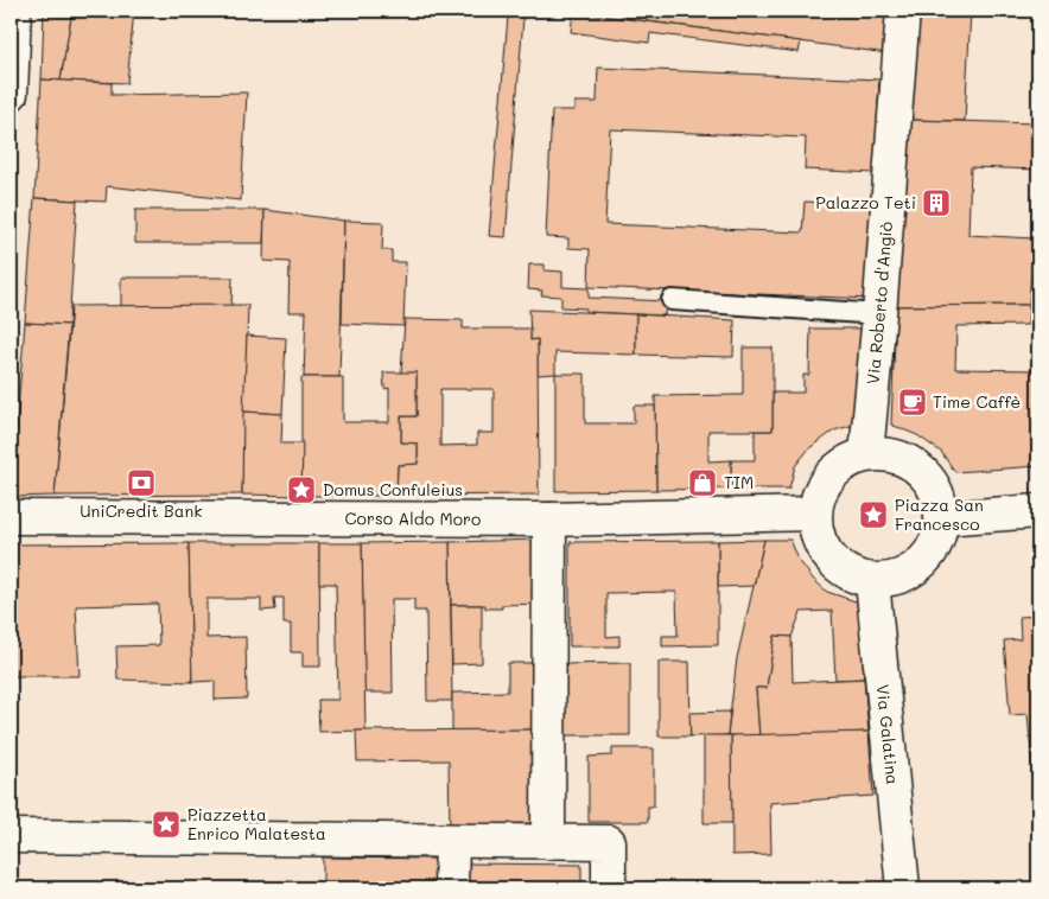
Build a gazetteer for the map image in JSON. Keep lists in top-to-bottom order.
{
  "streets": {
    "main road": ["Via Roberto d'Angiò", "Corso Aldo Moro", "Via Galatina"]
  },
  "crossings": [
    ["Via Roberto d'Angiò", "Corso Aldo Moro"],
    ["Via Roberto d'Angiò", "Via Galatina"],
    ["Corso Aldo Moro", "Via Galatina"]
  ],
  "places": {
    "building": ["Palazzo Teti"],
    "cafe": ["Time Caffè"],
    "bank": ["UniCredit Bank"],
    "shop": ["TIM"],
    "place": ["Domus Confuleius", "Piazza San Francesco", "Piazzetta Enrico Malatesta"]
  }
}
